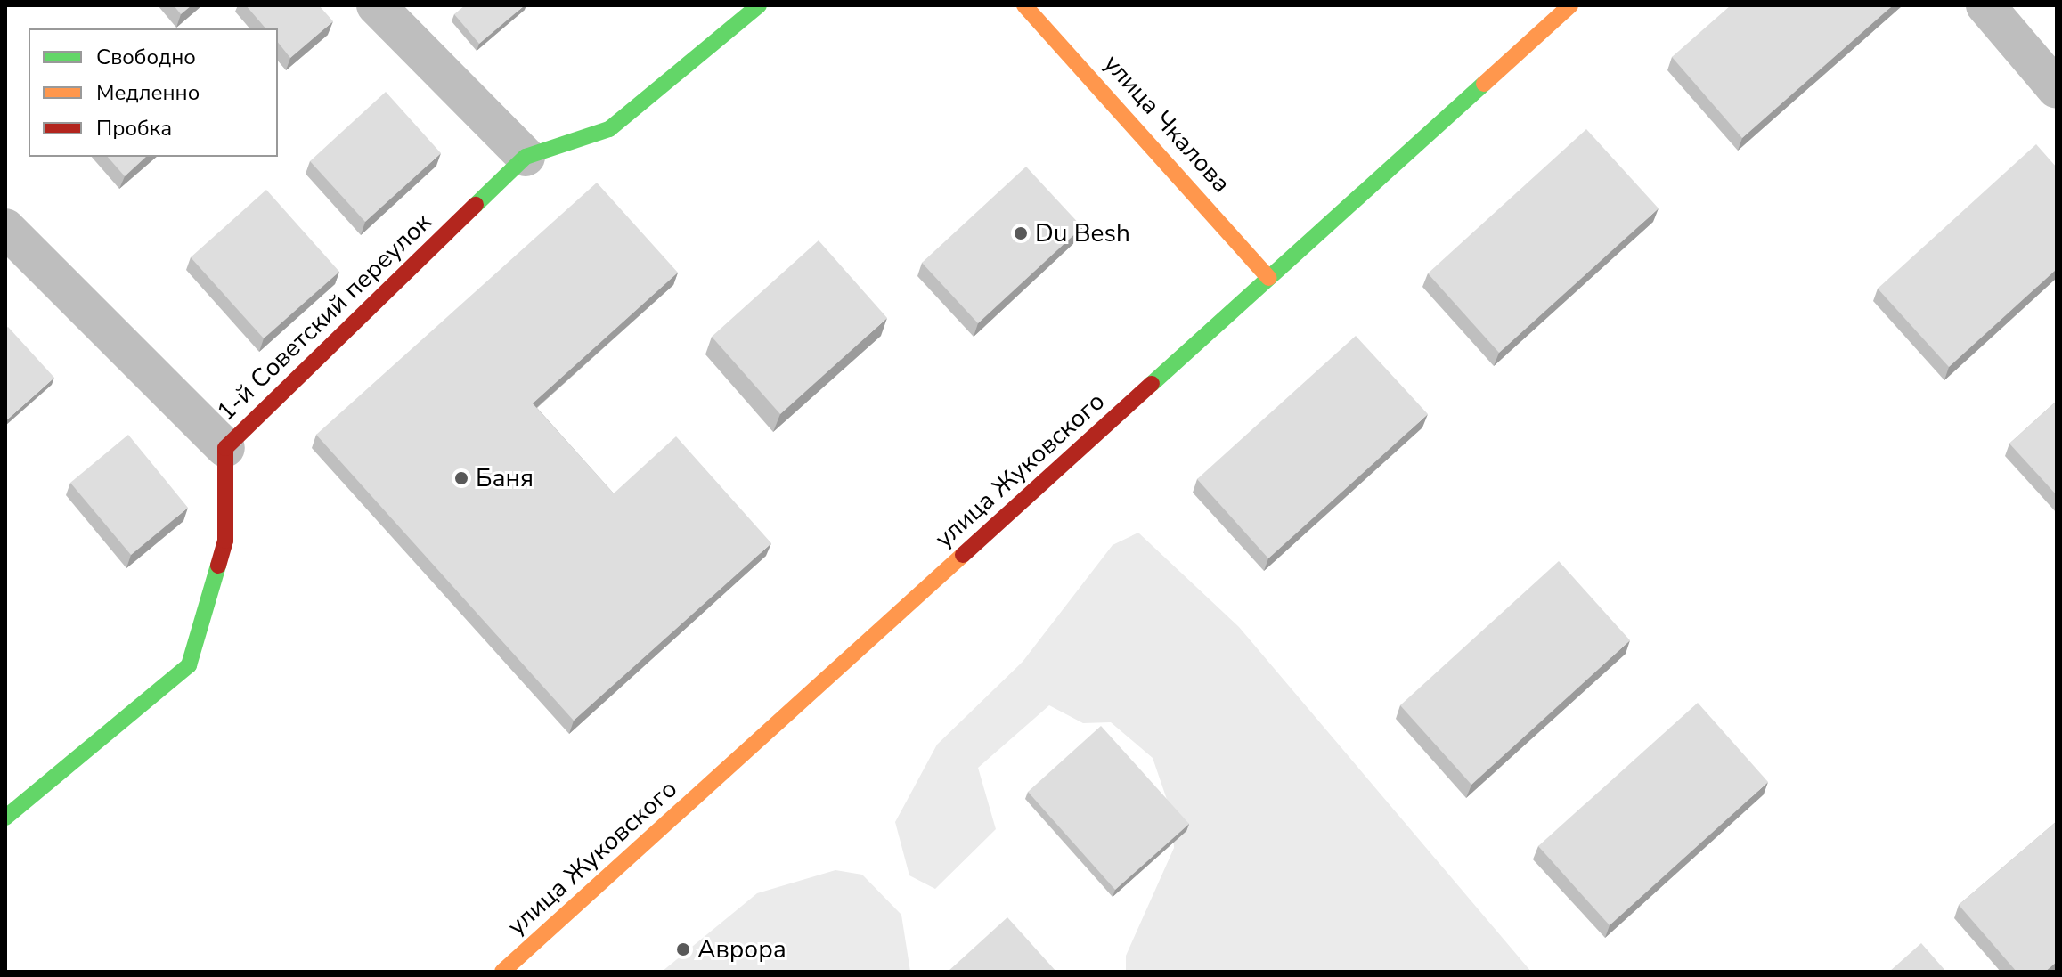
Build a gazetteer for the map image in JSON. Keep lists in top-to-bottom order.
{
  "streets": {
    "street": ["улица Чкалова", "1-й Советский переулок", "улица Жуковского"]
  },
  "crossings": [
    ["улица Чкалова", "улица Жуковского"]
  ],
  "places": ["Du Besh", "Баня", "Аврора"],
  "legend": ["Свободно", "Медленно", "Пробка"]
}
